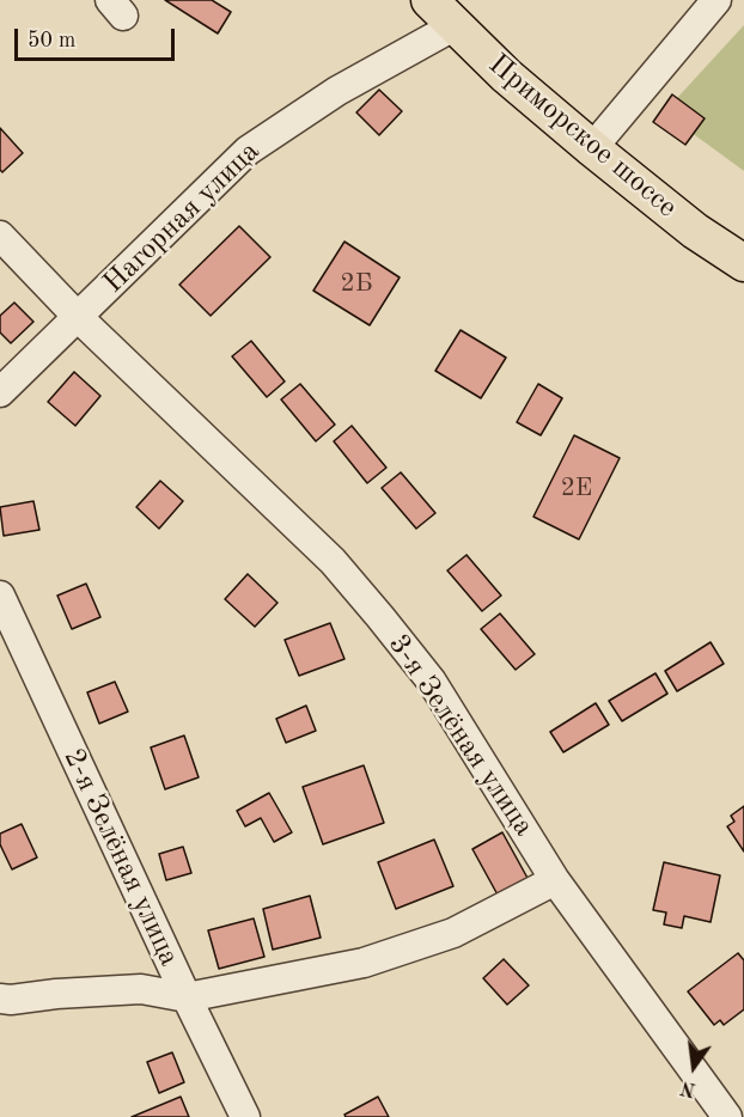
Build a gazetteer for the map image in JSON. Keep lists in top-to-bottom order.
{
  "streets": {
    "main road": ["Приморское шоссе"],
    "street": ["Нагорная улица", "3-я Зелёная улица", "2-я Зелёная улица"]
  },
  "crossings": [
    ["Приморское шоссе", "Нагорная улица"],
    ["Нагорная улица", "3-я Зелёная улица"]
  ],
  "house_numbers": ["2Б", "2Е"],
  "scale_bar": "50 m",
  "north": "bottom"
}
